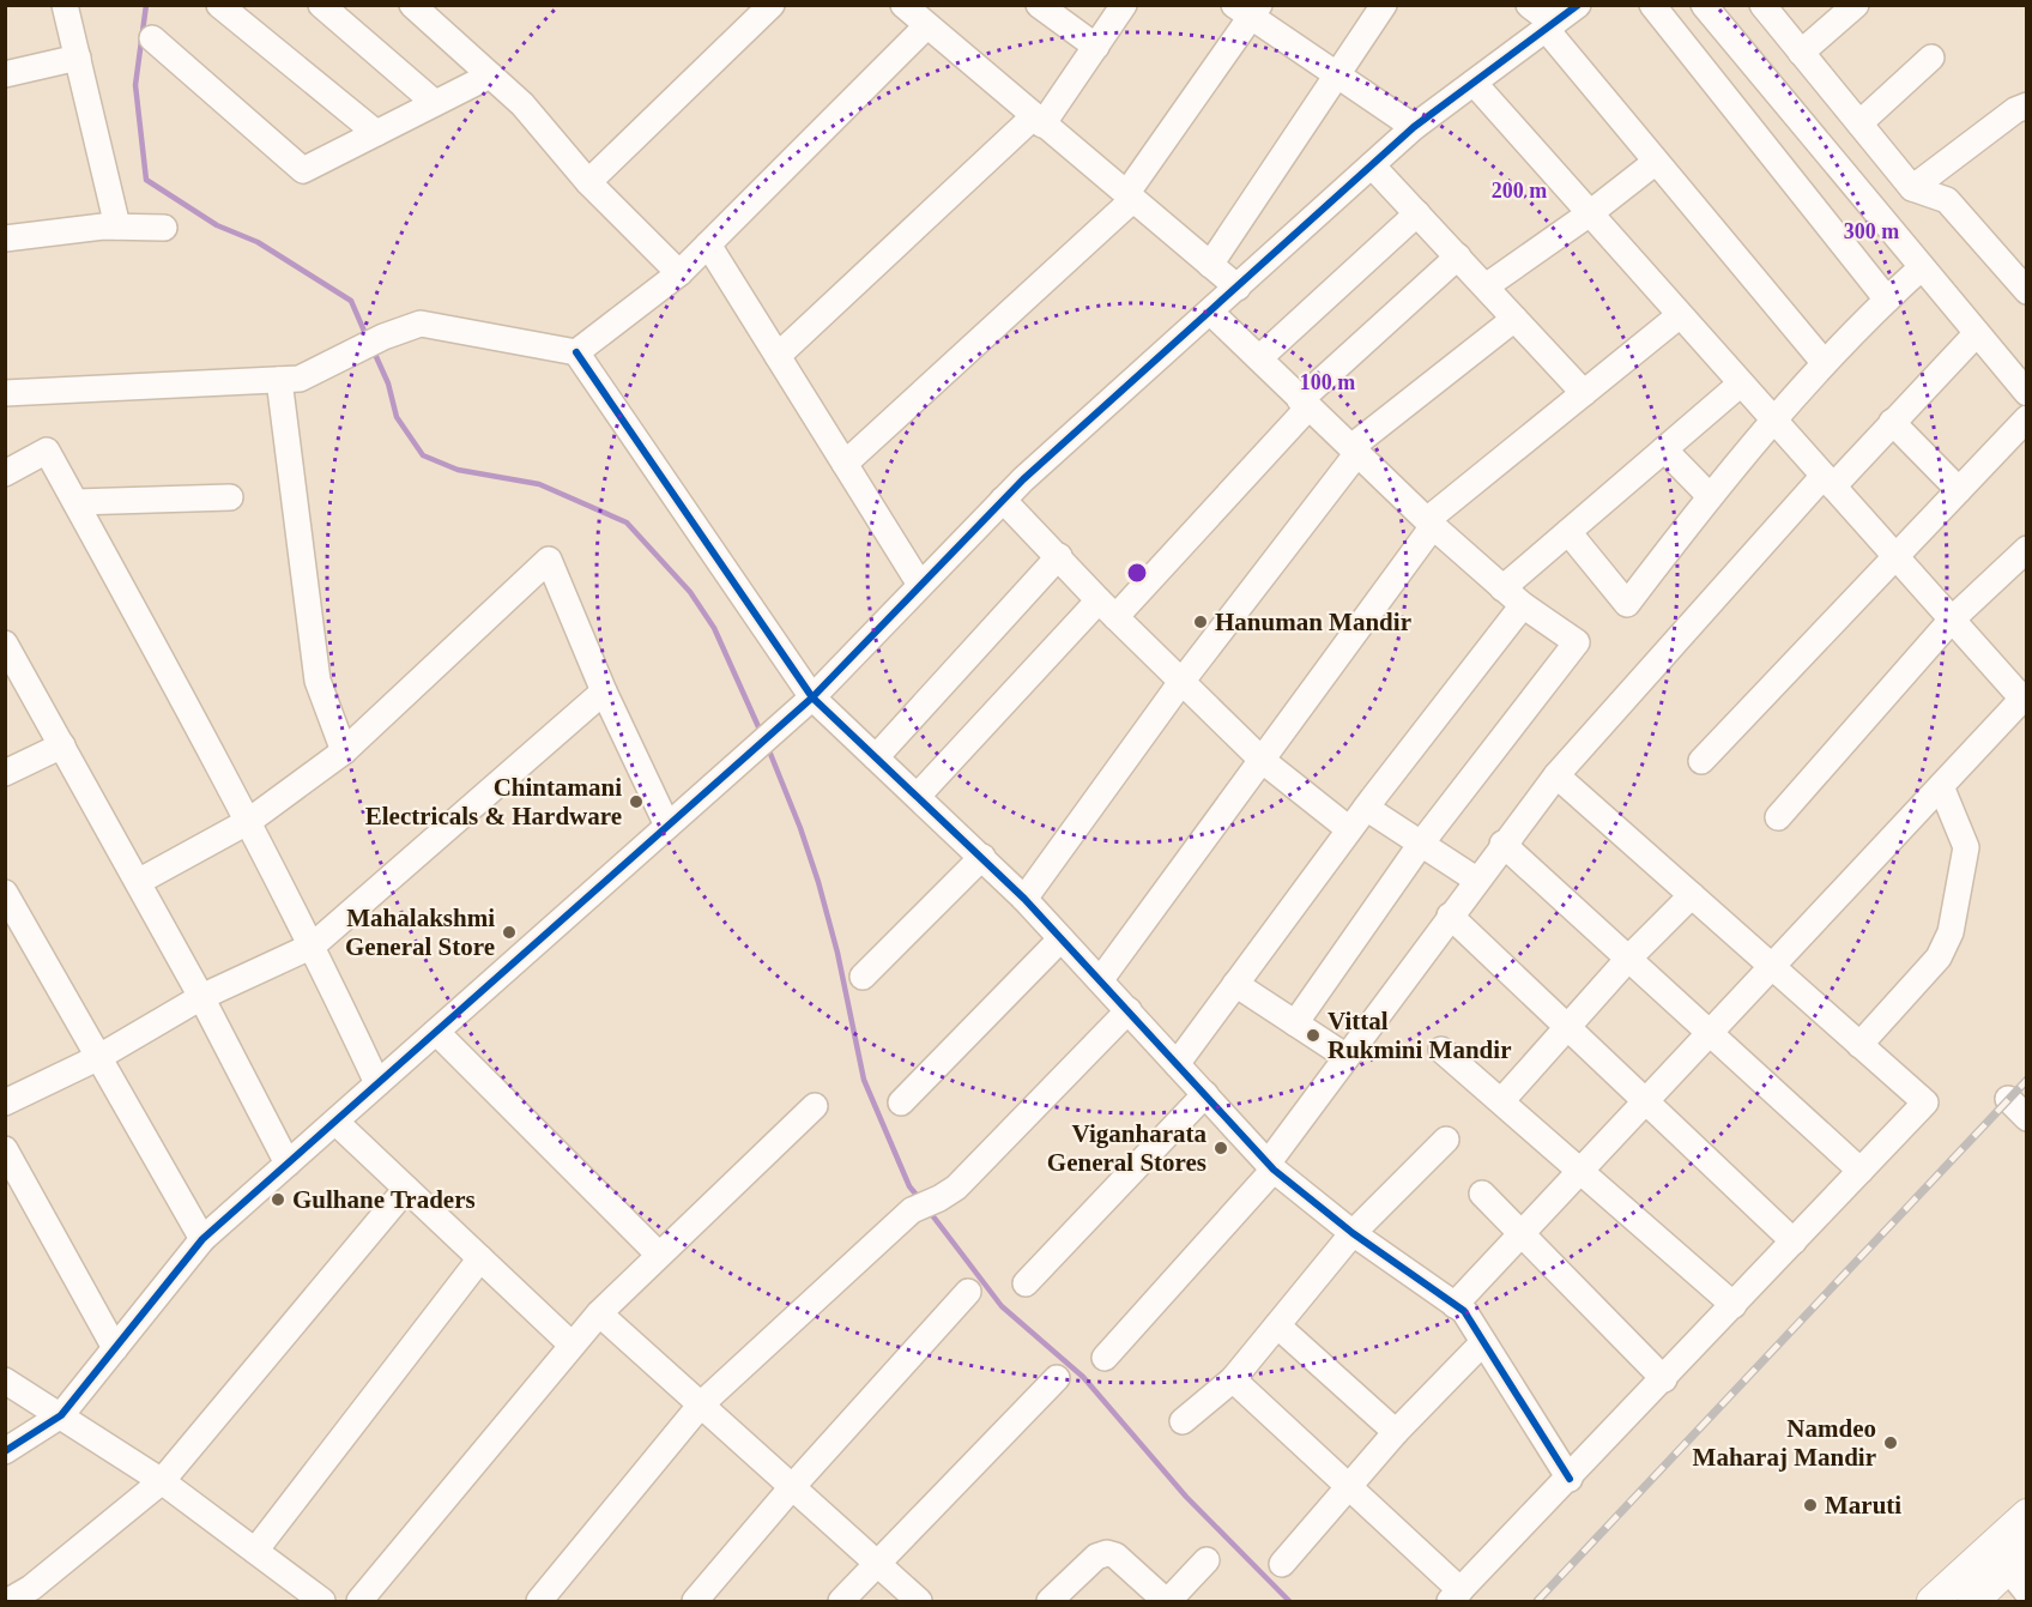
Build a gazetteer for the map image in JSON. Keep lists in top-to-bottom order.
{
  "places": [
    "Hanuman Mandir",
    "Chintamani Electricals & Hardware",
    "Mahalakshmi General Store",
    "Vittal Rukmini Mandir",
    "Viganharata General Stores",
    "Gulhane Traders",
    "Namdeo Maharaj Mandir",
    "Maruti"
  ],
  "rings": ["200 m", "300 m", "100 m"]
}
